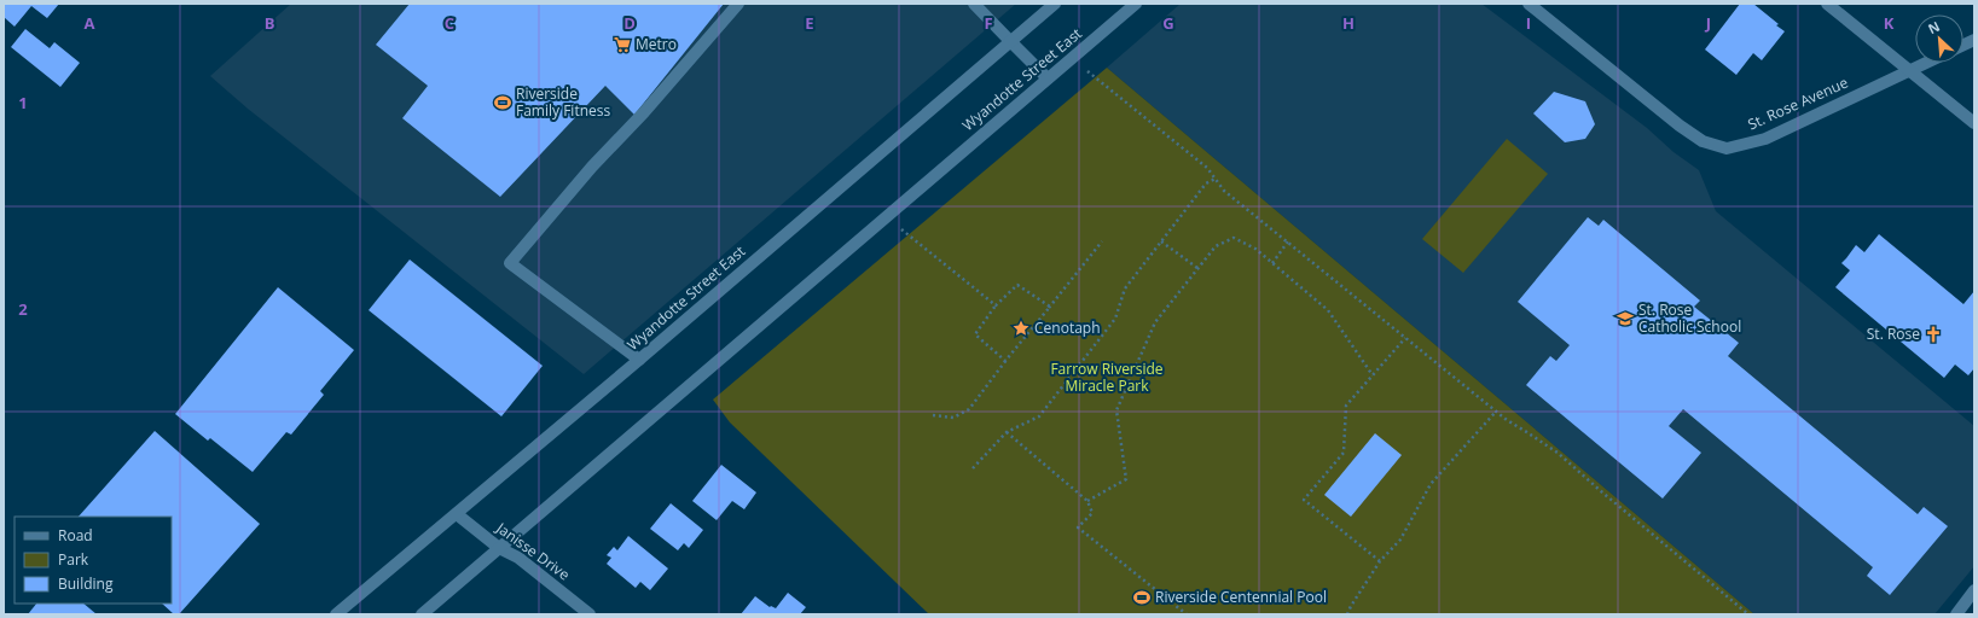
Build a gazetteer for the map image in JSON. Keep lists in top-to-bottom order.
{
  "streets": {
    "main road": ["Wyandotte Street East", "St. Rose Avenue", "Janisse Drive"]
  },
  "crossings": [
    ["Wyandotte Street East", "Janisse Drive"]
  ],
  "parks": ["Farrow Riverside Miracle Park"],
  "places": {
    "supermarket": ["Metro"],
    "sports": ["Riverside Family Fitness", "Riverside Centennial Pool"],
    "school or university": ["St. Rose Catholic School"],
    "place": ["Cenotaph"],
    "church": ["St. Rose"]
  },
  "legend": ["Road", "Park", "Building"],
  "north": "top left",
  "grid": {
    "columns": [
      "A",
      "B",
      "C",
      "D",
      "E",
      "F",
      "G",
      "H",
      "I",
      "J",
      "K"
    ],
    "rows": ["1", "2"]
  }
}
